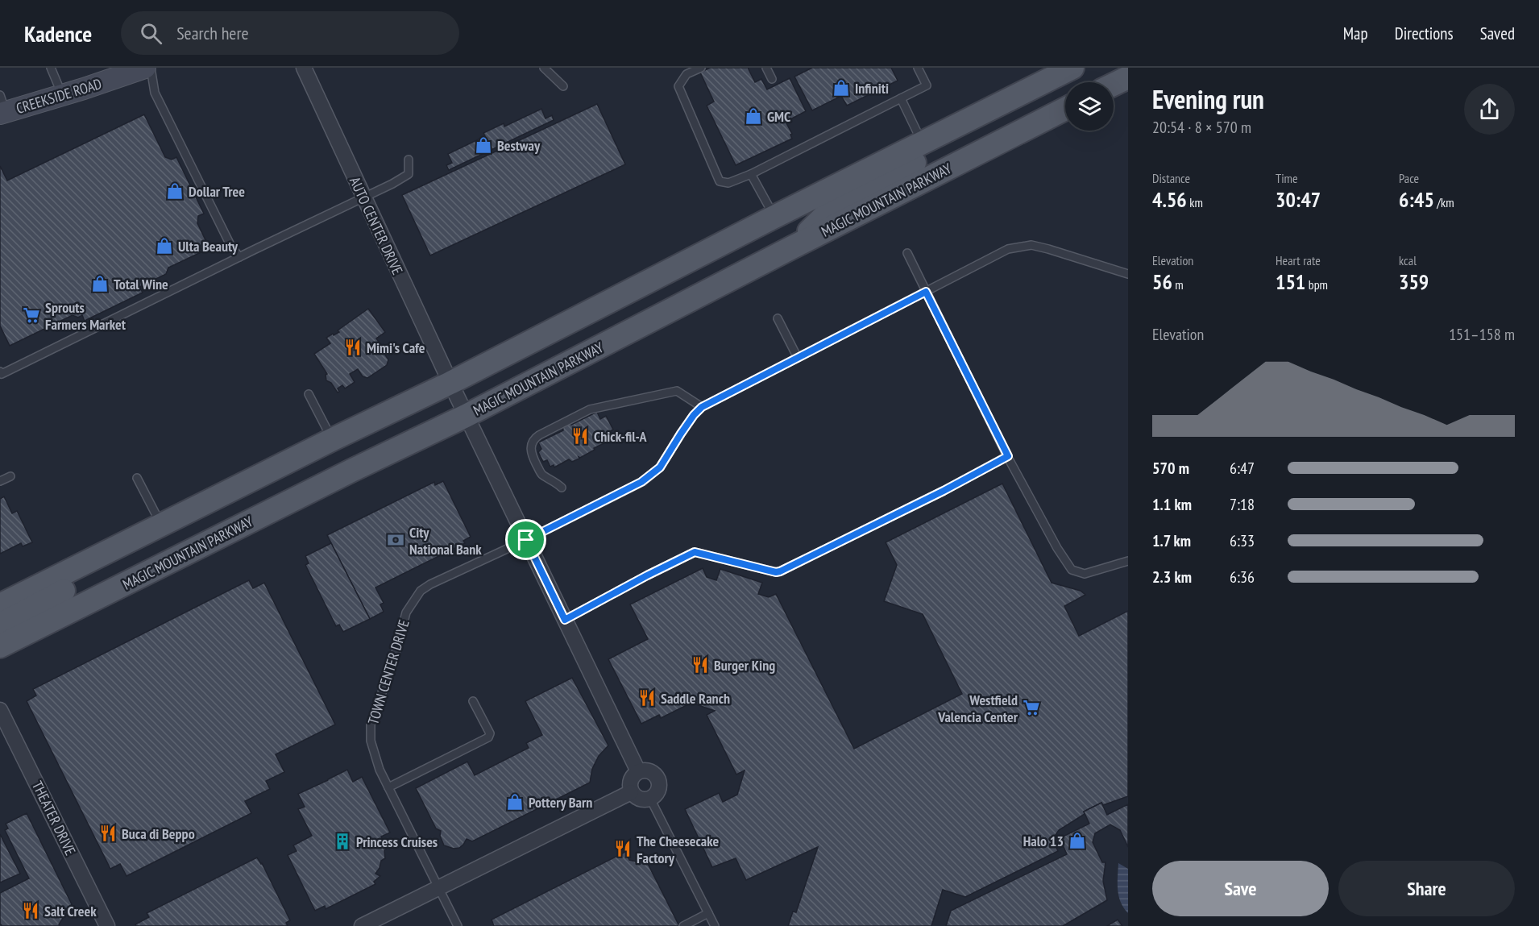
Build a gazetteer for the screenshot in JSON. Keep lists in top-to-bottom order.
{
  "streets": {
    "main road": ["MAGIC MOUNTAIN PARKWAY"],
    "street": ["CREEKSIDE ROAD", "AUTO CENTER DRIVE", "THEATER DRIVE"],
    "lane": ["TOWN CENTER DRIVE"]
  },
  "places": {
    "shop": [
      "Infiniti",
      "GMC",
      "Bestway",
      "Dollar Tree",
      "Ulta Beauty",
      "Total Wine",
      "Pottery Barn",
      "Halo 13"
    ],
    "supermarket": ["Sprouts Farmers Market", "Westfield Valencia Center"],
    "restaurant": [
      "Mimi's Cafe",
      "Chick-fil-A",
      "Burger King",
      "Saddle Ranch",
      "Buca di Beppo",
      "The Cheesecake Factory",
      "Salt Creek"
    ],
    "bank": ["City National Bank"],
    "building": ["Princess Cruises"]
  },
  "page": {
    "header": "Kadence",
    "search": "Search here",
    "nav": ["Map", "Directions", "Saved"],
    "heading": ["Evening run", "20:54 · 8 × 570 m"],
    "stats": [
      ["Distance", "4.56 km"],
      ["Time", "30:47"],
      ["Pace", "6:45 /km"],
      ["Elevation", "56 m"],
      ["Heart rate", "151 bpm"],
      ["kcal", "359"]
    ],
    "chart": ["Elevation", "151–158 m"],
    "list": [
      {
        "name": "570 m",
        "note": "6:47"
      },
      {
        "name": "1.1 km",
        "note": "7:18"
      },
      {
        "name": "1.7 km",
        "note": "6:33"
      },
      {
        "name": "2.3 km",
        "note": "6:36"
      }
    ],
    "buttons": ["Save", "Share"]
  }
}
